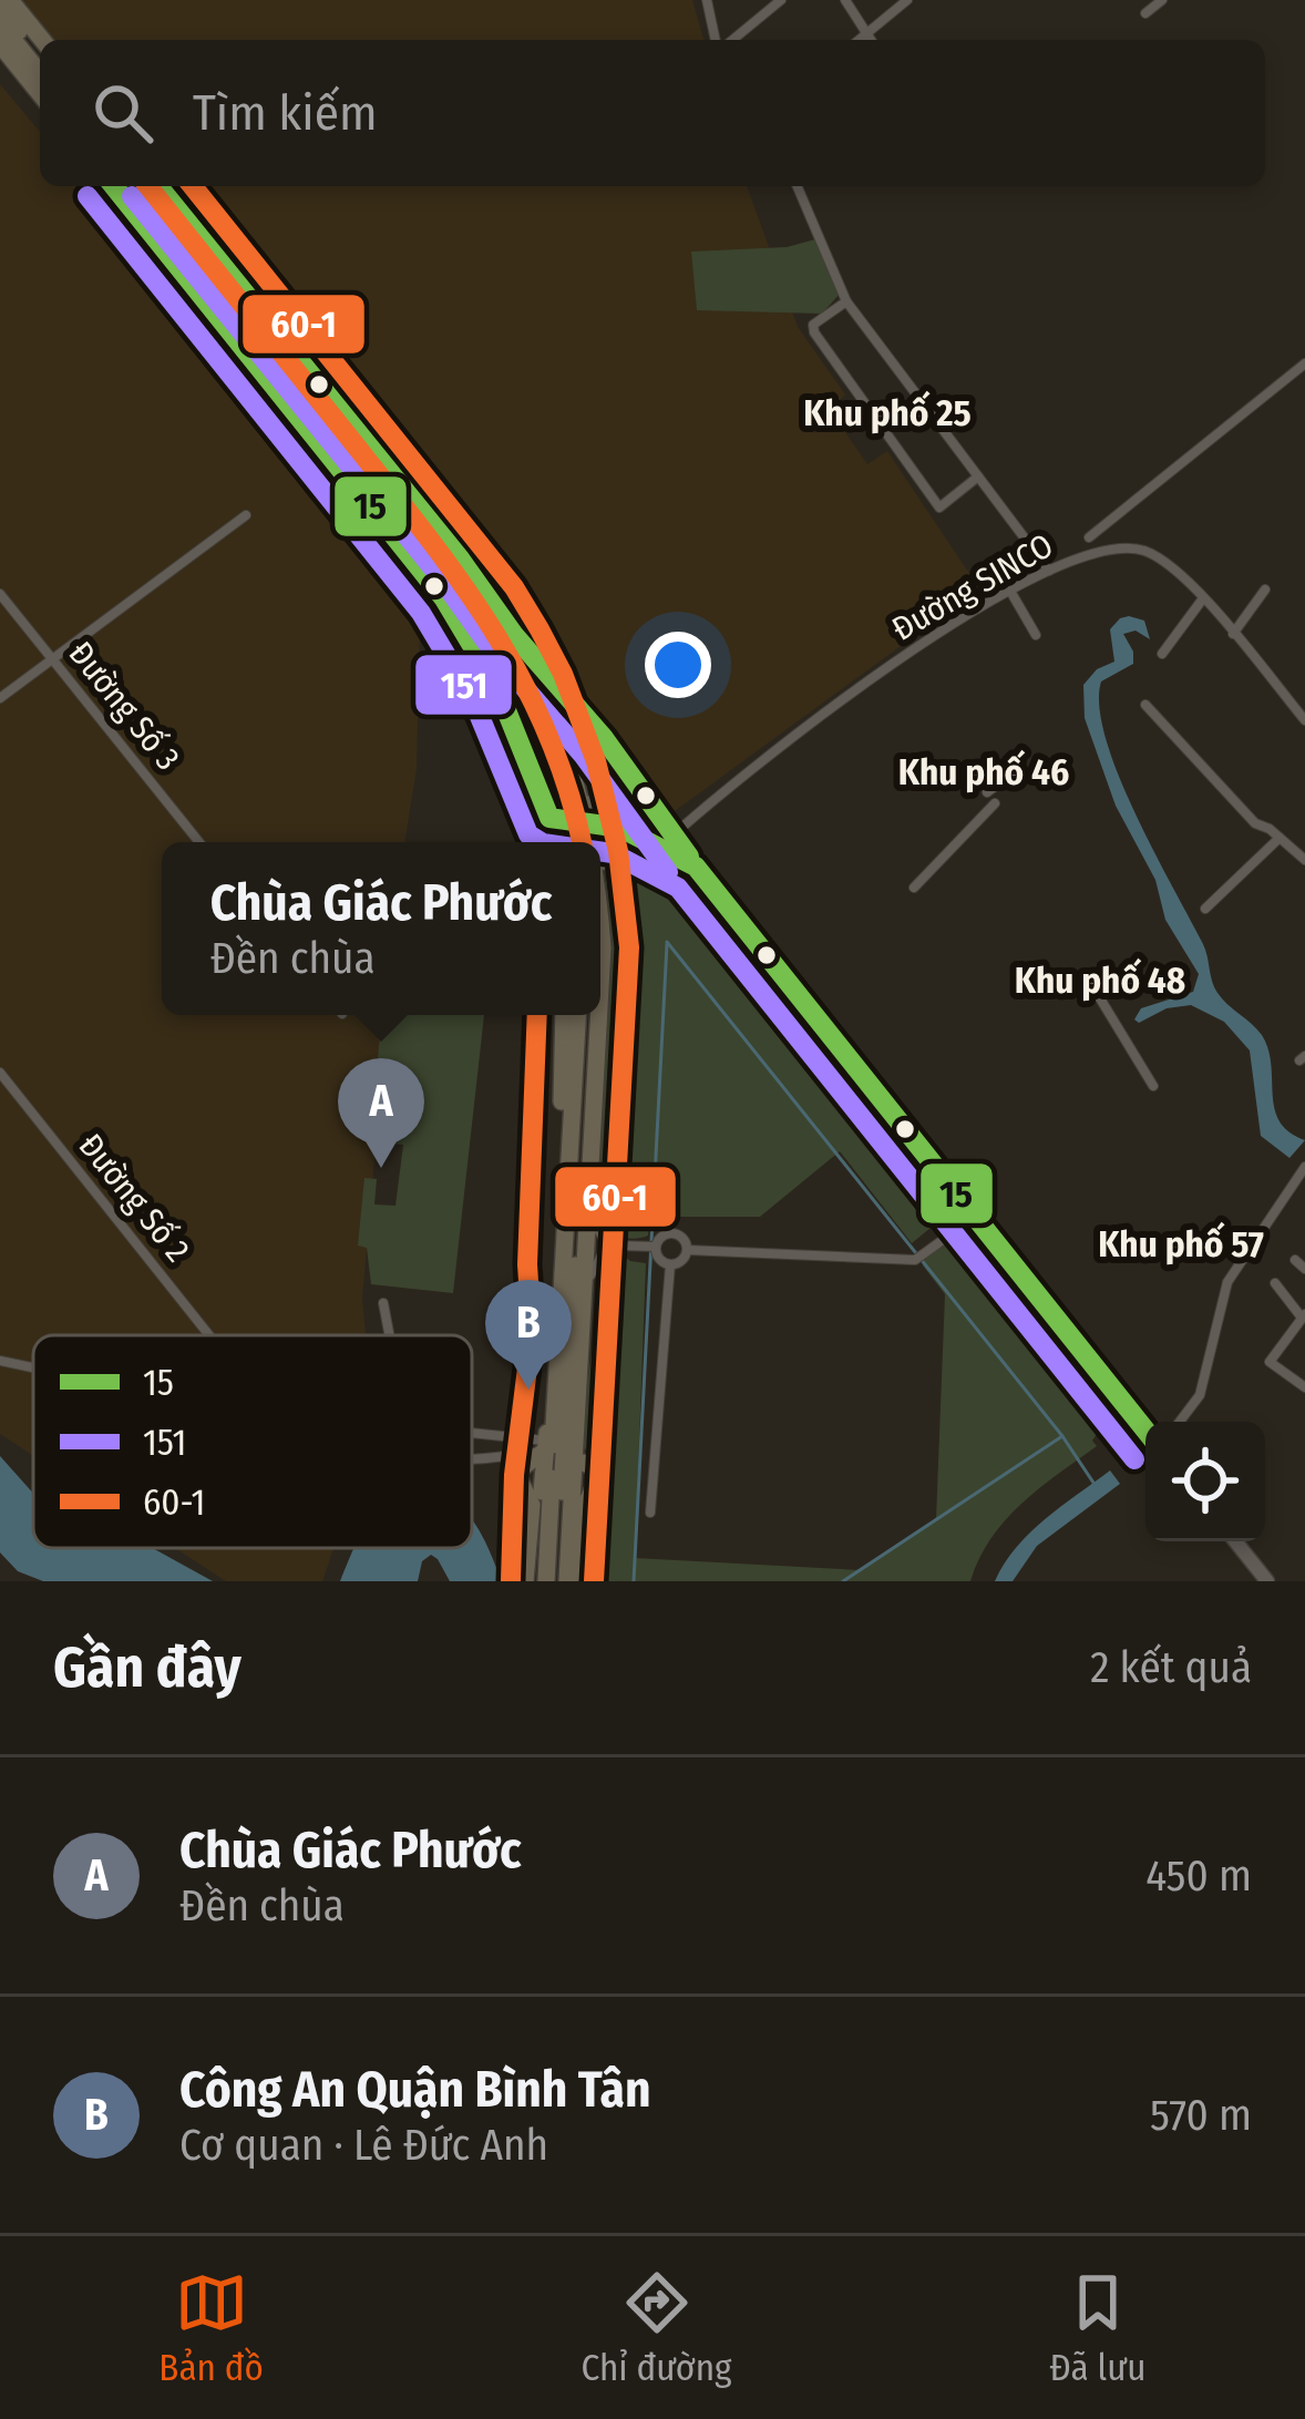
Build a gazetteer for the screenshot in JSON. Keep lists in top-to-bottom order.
{
  "streets": {
    "street": ["Đường SINCO", "Đường Số 3", "Đường Số 2"]
  },
  "districts": [
    "Khu phố 25",
    "Khu phố 46",
    "Khu phố 48",
    "Khu phố 57"
  ],
  "lines": ["transit line 15", "transit line 60-1", "transit line 151"],
  "legend": ["15", "151", "60-1"],
  "page": {
    "search": "Tìm kiếm",
    "popup": ["Chùa Giác Phước", "Đền chùa"],
    "pins": ["A", "B"],
    "heading": ["Gần đây", "2 kết quả"],
    "list": [
      {
        "mark": "A",
        "name": "Chùa Giác Phước",
        "note": "Đền chùa",
        "value": "450 m"
      },
      {
        "mark": "B",
        "name": "Công An Quận Bình Tân",
        "note": "Cơ quan · Lê Đức Anh",
        "value": "570 m"
      }
    ],
    "nav": ["Bản đồ", "Chỉ đường", "Đã lưu"]
  }
}
